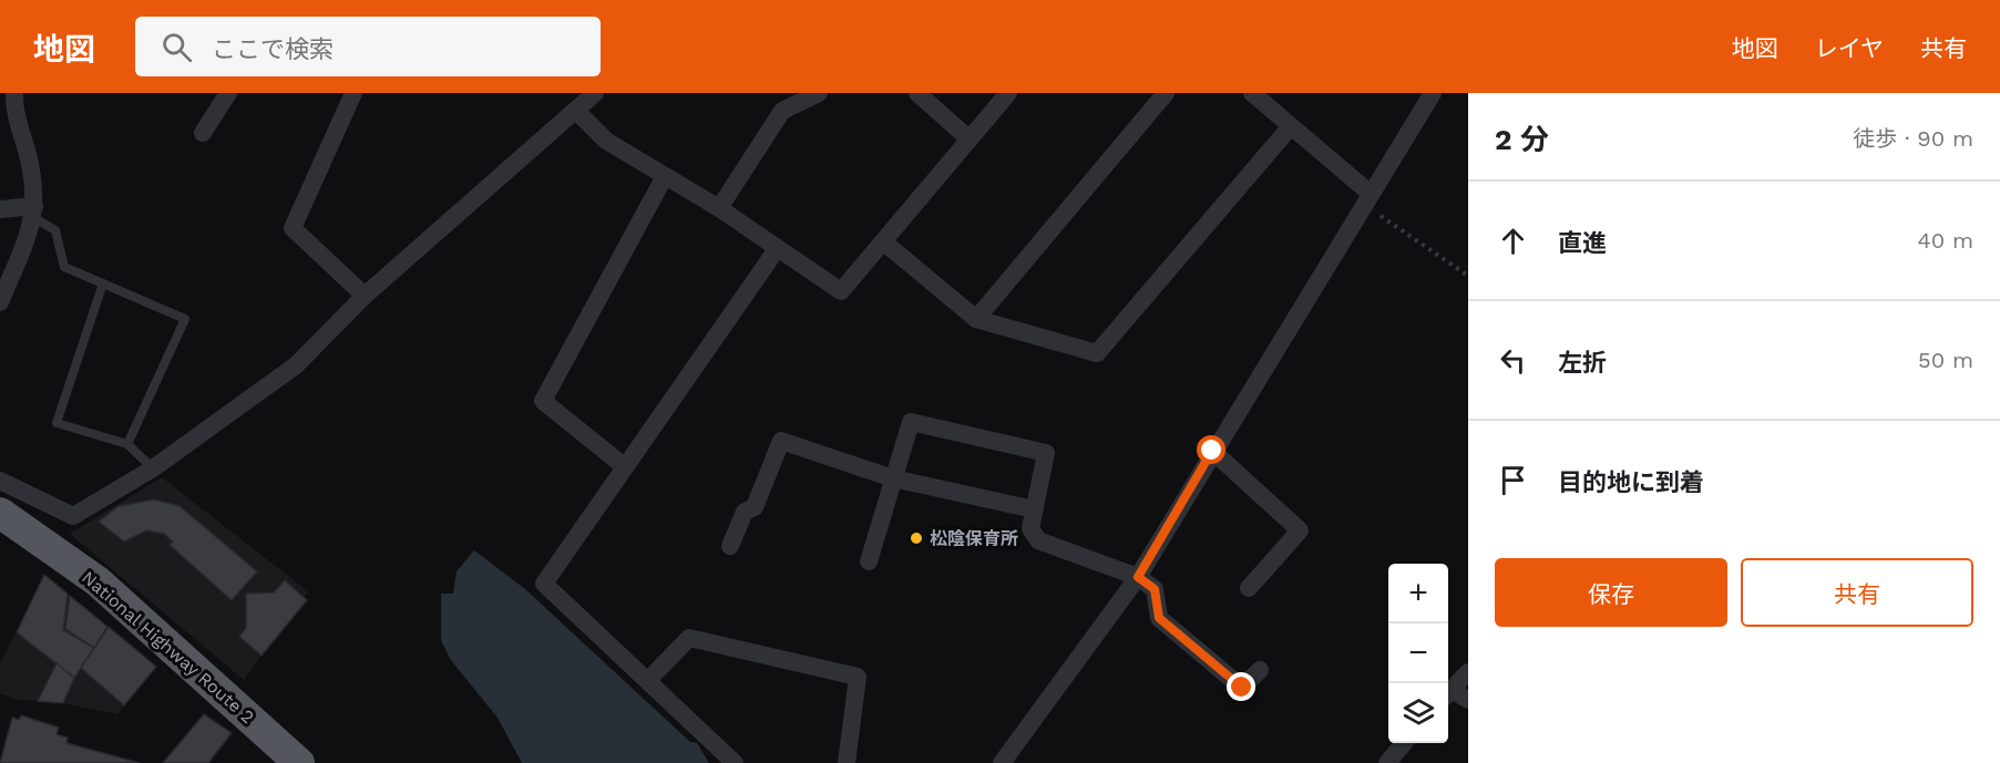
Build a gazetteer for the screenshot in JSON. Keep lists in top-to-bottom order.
{
  "streets": {
    "highway": ["National Highway Route 2"]
  },
  "places": ["松陰保育所"],
  "page": {
    "header": "地図",
    "search": "ここで検索",
    "nav": ["地図", "レイヤ", "共有"],
    "heading": ["2 分", "徒歩 · 90 m"],
    "list": [
      ["直進", "40 m"],
      ["左折", "50 m"],
      "目的地に到着"
    ],
    "buttons": ["保存", "共有"],
    "map_buttons": ["+", "−"]
  }
}
